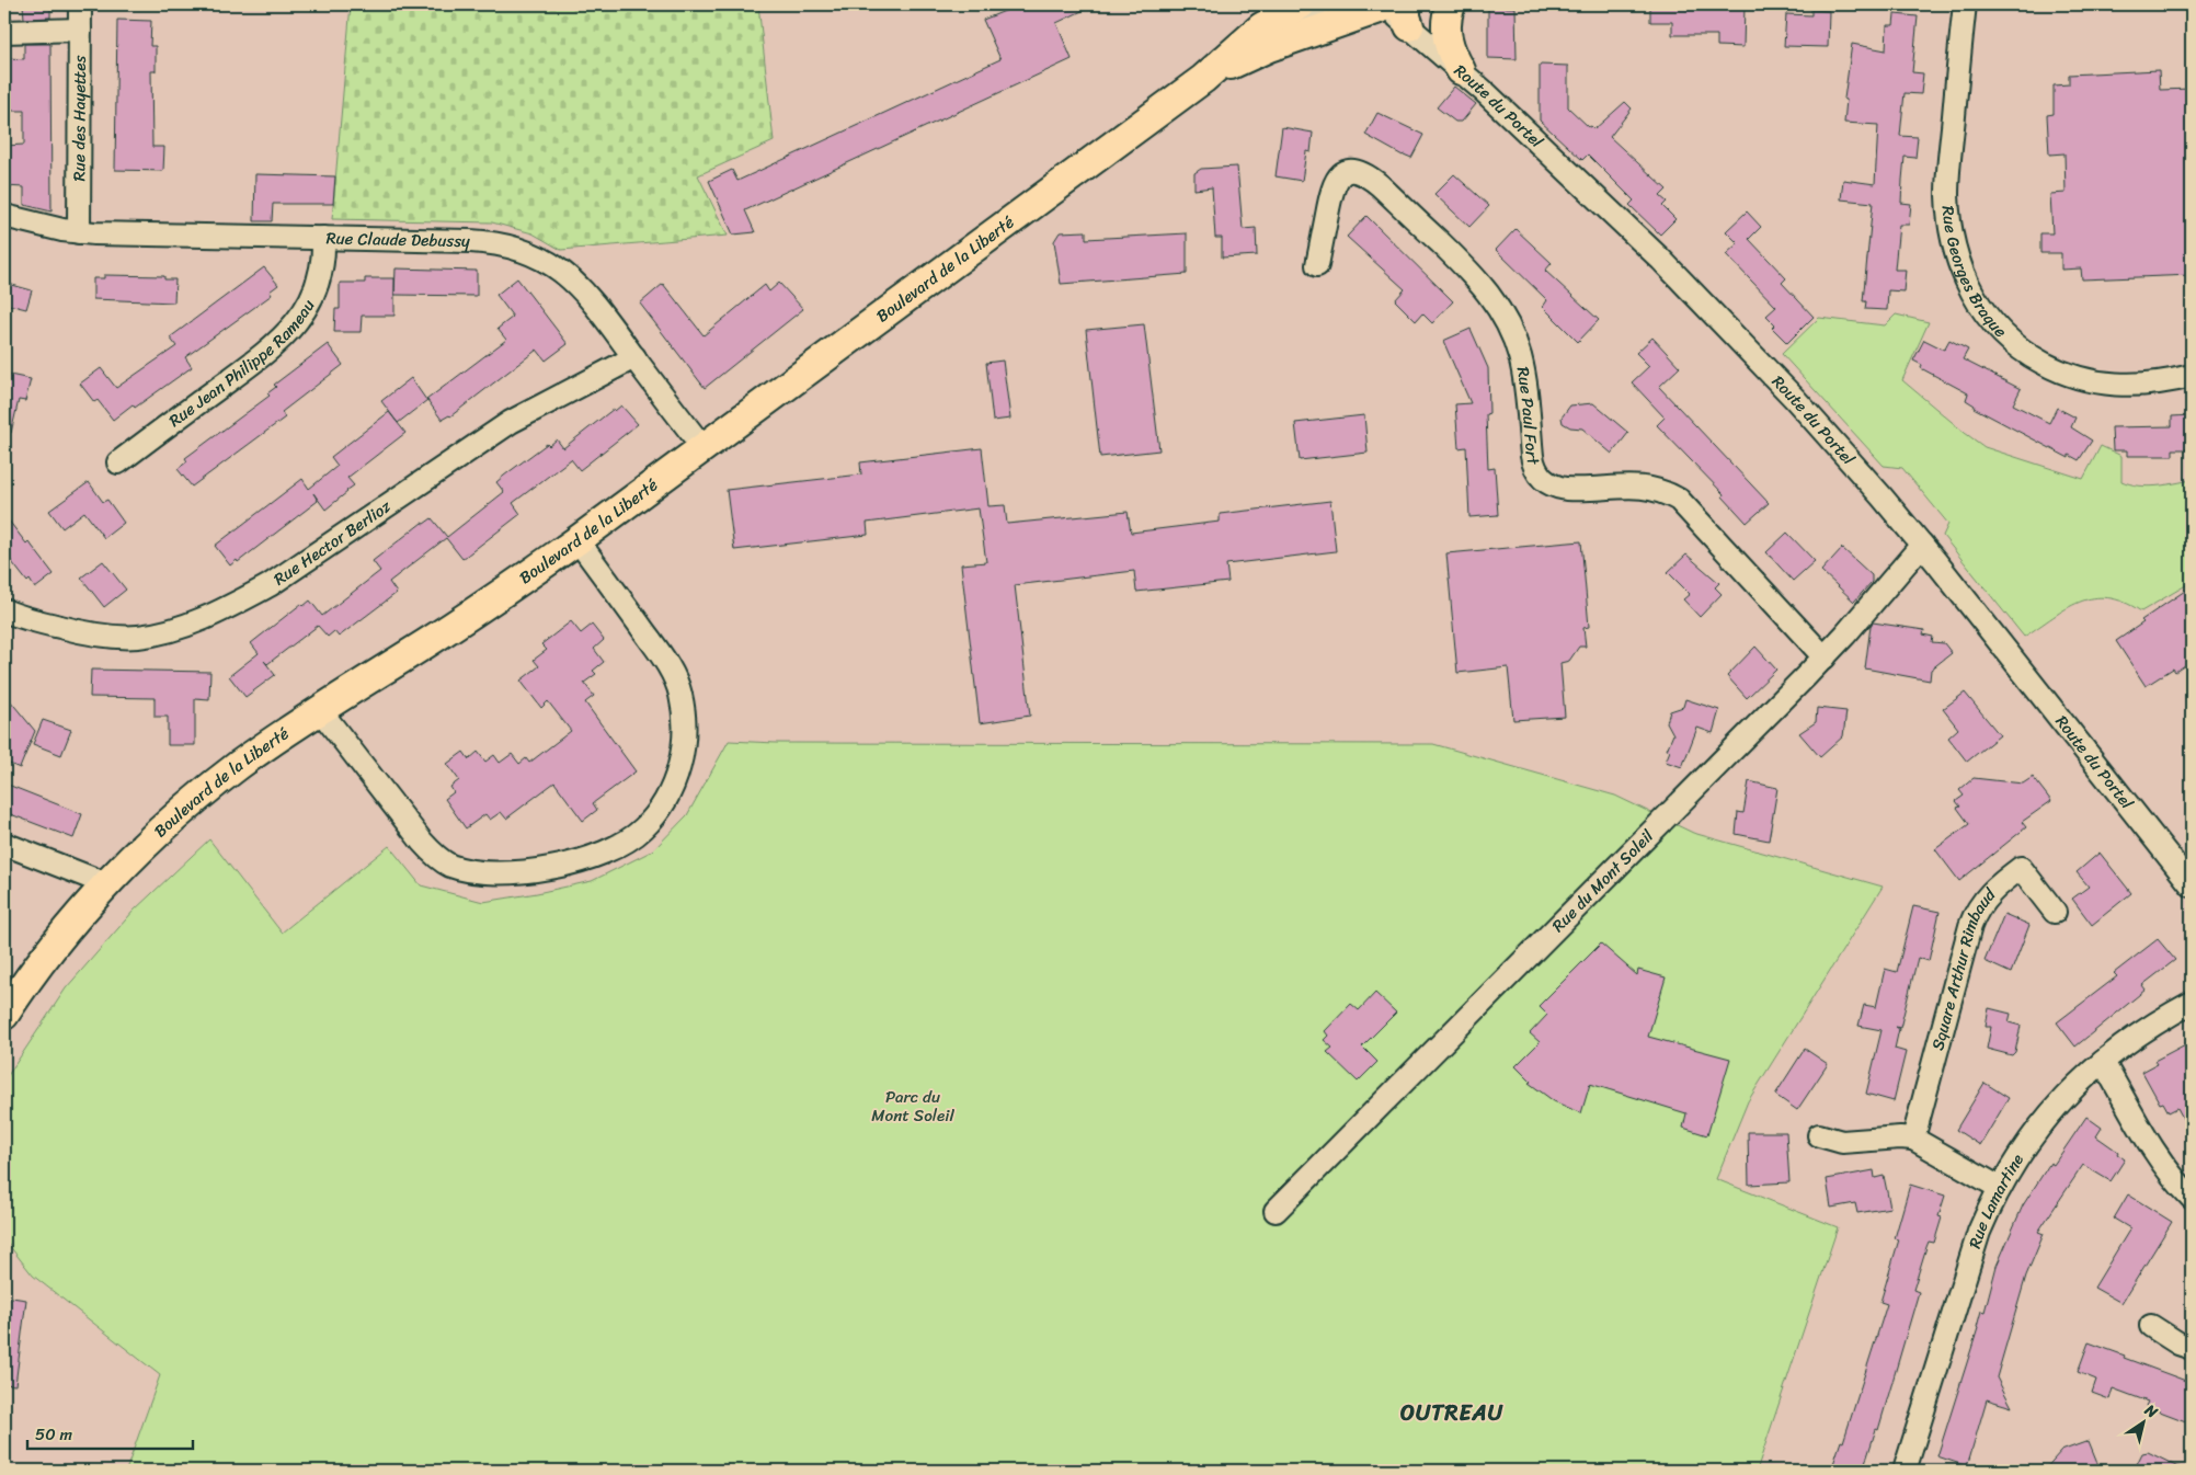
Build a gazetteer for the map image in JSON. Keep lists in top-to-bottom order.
{
  "streets": {
    "main road": ["Boulevard de la Liberté"],
    "street": [
      "Route du Portel",
      "Rue des Hayettes",
      "Rue Claude Debussy",
      "Rue Georges Braque",
      "Rue Jean Philippe Rameau",
      "Rue Paul Fort",
      "Rue Hector Berlioz",
      "Rue du Mont Soleil",
      "Square Arthur Rimbaud",
      "Rue Lamartine"
    ]
  },
  "crossings": [
    ["Route du Portel", "Boulevard de la Liberté"],
    ["Route du Portel", "Rue du Mont Soleil"],
    ["Rue des Hayettes", "Rue Claude Debussy"],
    ["Rue Claude Debussy", "Boulevard de la Liberté"],
    ["Rue Claude Debussy", "Rue Jean Philippe Rameau"],
    ["Rue Claude Debussy", "Rue Hector Berlioz"],
    ["Rue Paul Fort", "Rue du Mont Soleil"]
  ],
  "districts": ["OUTREAU"],
  "parks": ["Parc du Mont Soleil"],
  "scale_bar": "50 m",
  "north": "top right"
}
